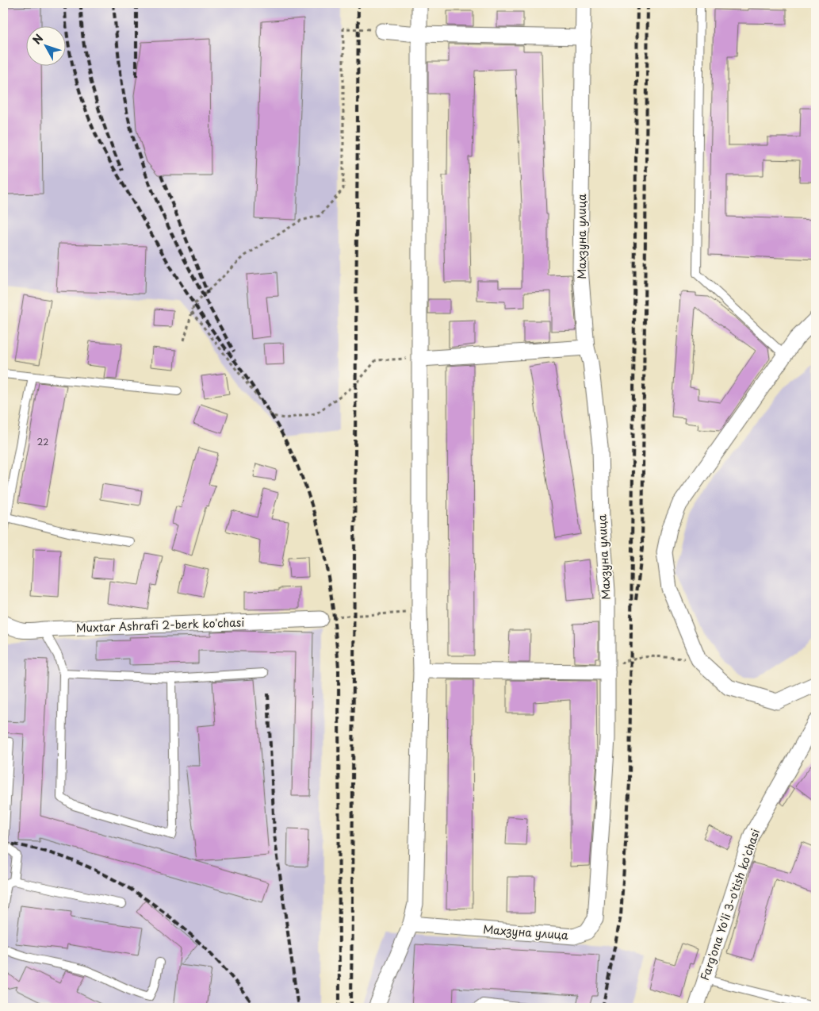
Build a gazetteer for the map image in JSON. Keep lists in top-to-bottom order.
{
  "streets": {
    "street": ["Махзуна улица", "Muxtar Ashrafi 2-berk ko'chasi", "Farg'ona Yo'li 3-o'tish ko'chasi"]
  },
  "house_numbers": ["22"],
  "north": "top left"
}
